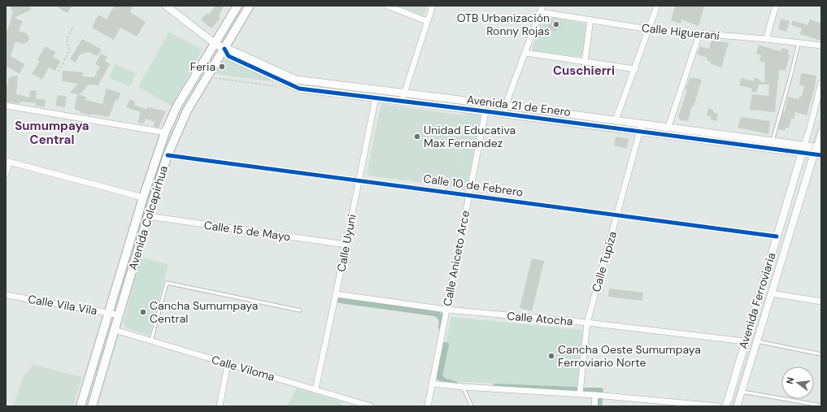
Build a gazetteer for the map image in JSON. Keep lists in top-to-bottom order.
{
  "streets": {
    "main road": ["Avenida Colcapirhua"],
    "street": [
      "Calle Higuerani",
      "Avenida 21 de Enero",
      "Calle 10 de Febrero",
      "Calle 15 de Mayo",
      "Calle Uyuni",
      "Calle Aniceto Arce",
      "Calle Tupiza",
      "Avenida Ferroviaria",
      "Calle Vila Vila",
      "Calle Atocha",
      "Calle Viloma"
    ]
  },
  "crossings": [
    ["Avenida 21 de Enero", "Avenida Colcapirhua"],
    ["Avenida 21 de Enero", "Calle Uyuni"],
    ["Avenida 21 de Enero", "Calle Aniceto Arce"],
    ["Avenida 21 de Enero", "Calle Tupiza"],
    ["Avenida 21 de Enero", "Avenida Ferroviaria"],
    ["Calle 10 de Febrero", "Avenida Colcapirhua"],
    ["Calle 10 de Febrero", "Calle Uyuni"],
    ["Calle 10 de Febrero", "Calle Aniceto Arce"],
    ["Calle 10 de Febrero", "Calle Tupiza"],
    ["Calle 10 de Febrero", "Avenida Ferroviaria"],
    ["Avenida Colcapirhua", "Calle 15 de Mayo"],
    ["Avenida Colcapirhua", "Calle Vila Vila"],
    ["Avenida Colcapirhua", "Calle Viloma"],
    ["Calle 15 de Mayo", "Calle Uyuni"],
    ["Calle Uyuni", "Calle Atocha"],
    ["Calle Uyuni", "Calle Viloma"],
    ["Calle Aniceto Arce", "Calle Atocha"],
    ["Calle Tupiza", "Calle Atocha"],
    ["Avenida Ferroviaria", "Calle Atocha"]
  ],
  "districts": ["Cuschierri", "Sumumpaya Central"],
  "places": [
    "OTB Urbanización Ronny Rojas",
    "Feria",
    "Unidad Educativa Max Fernandez",
    "Cancha Sumumpaya Central",
    "Cancha Oeste Sumumpaya Ferroviario Norte"
  ],
  "north": "left"
}
